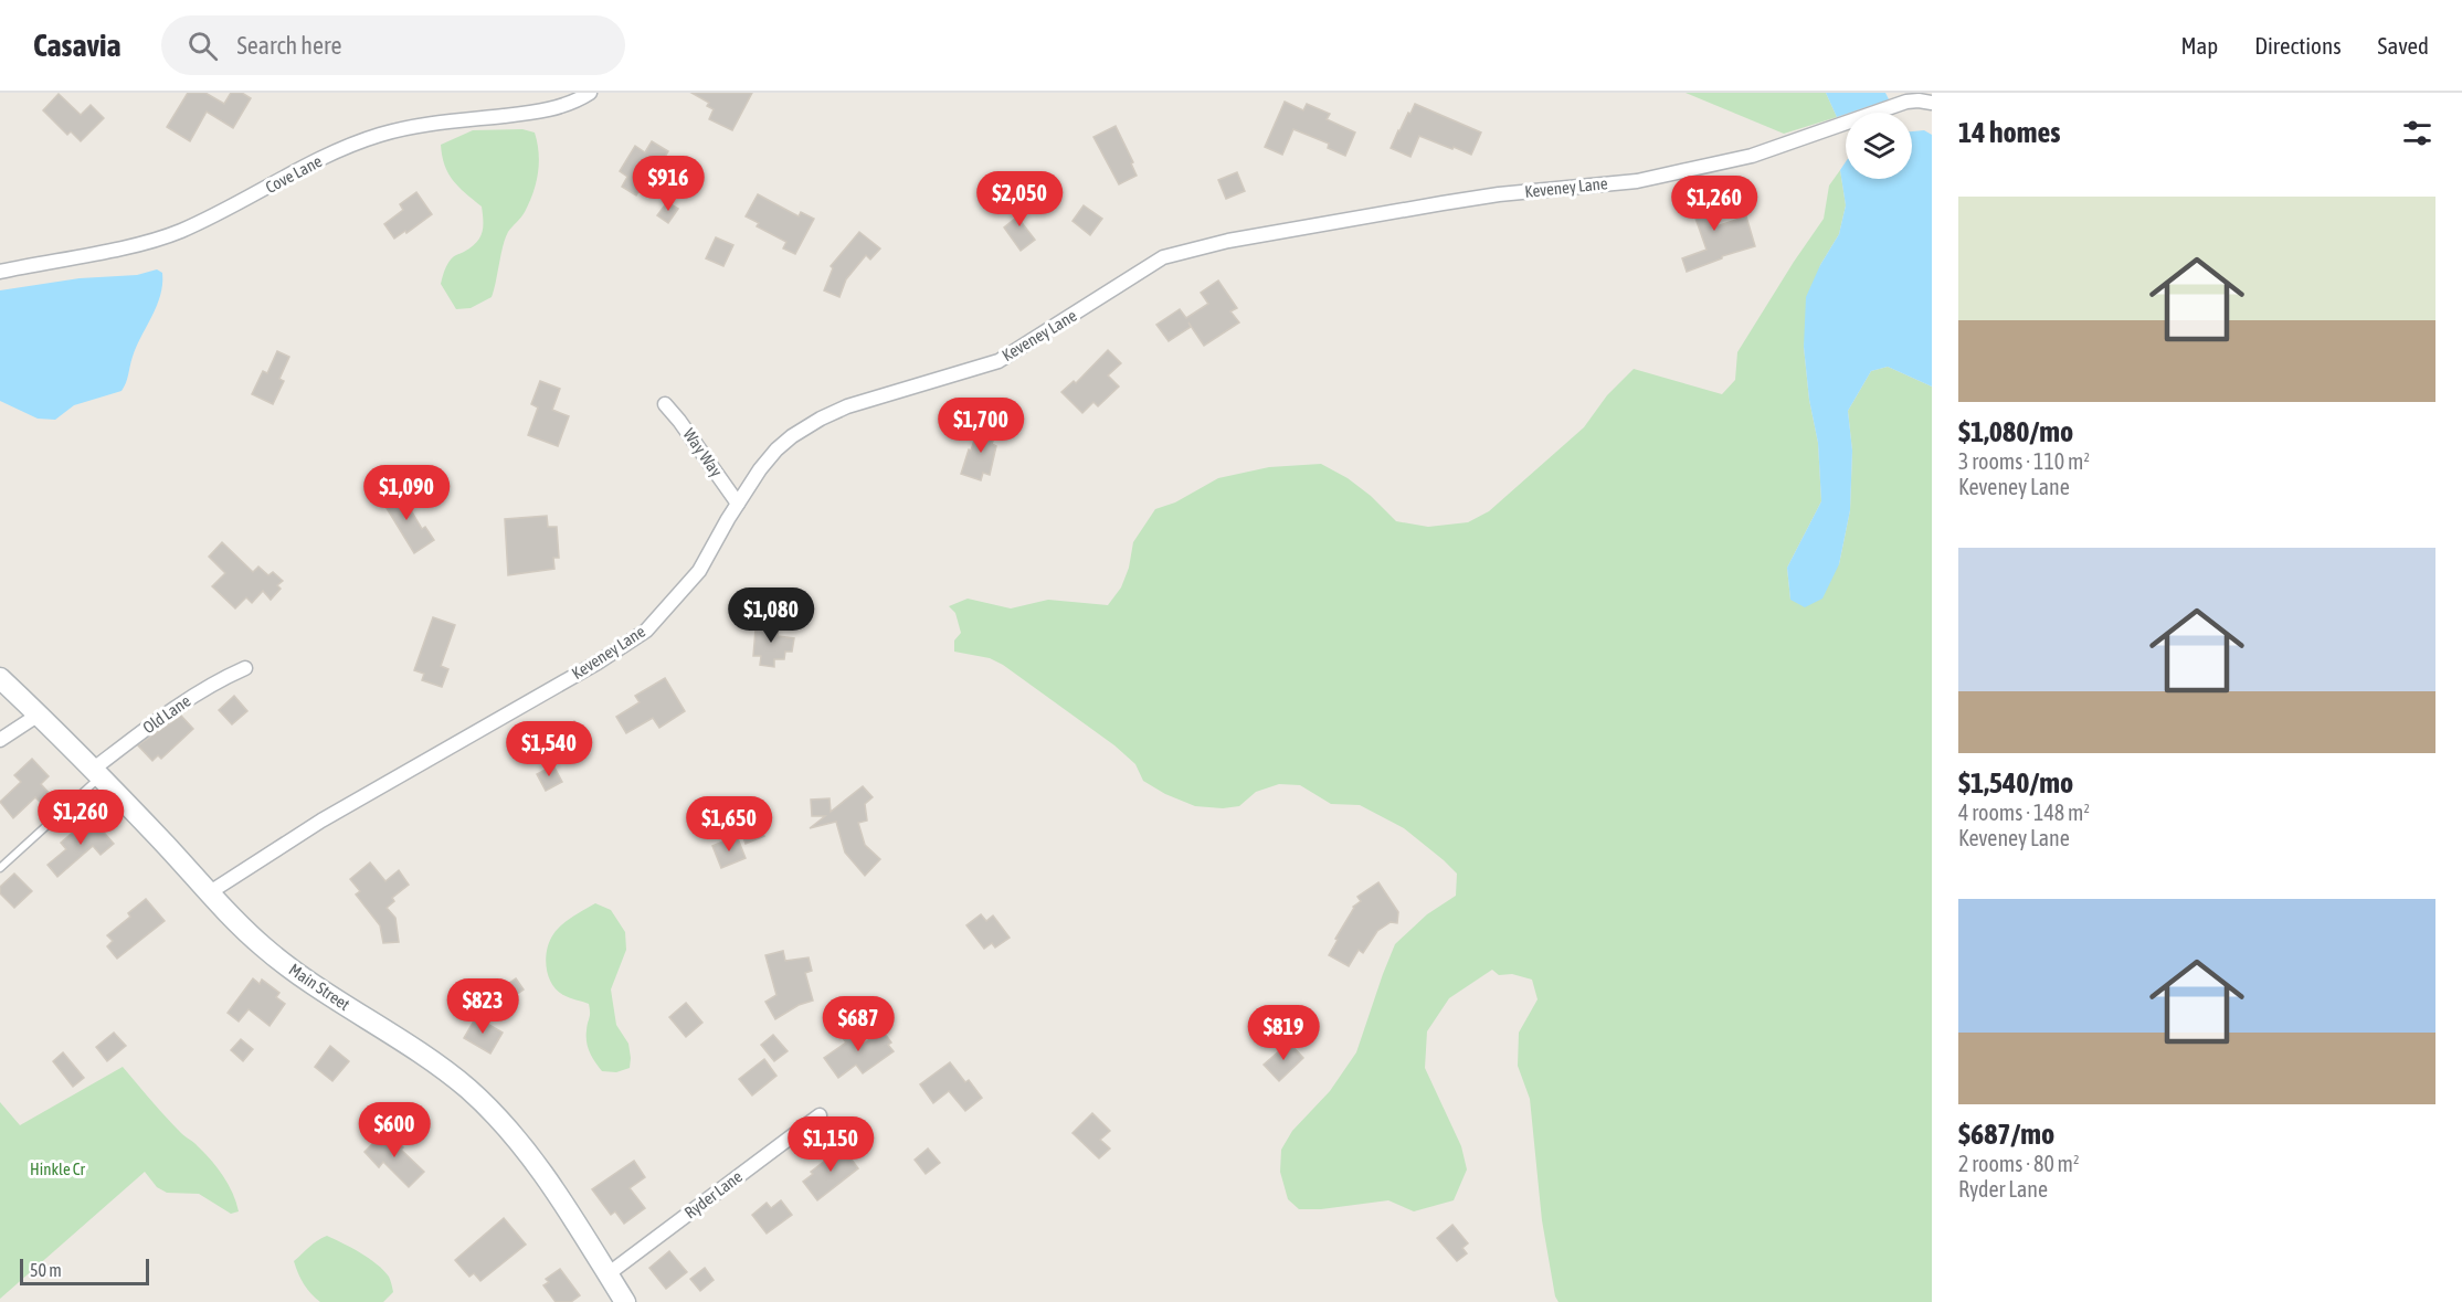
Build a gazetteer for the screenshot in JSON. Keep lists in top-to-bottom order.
{
  "streets": {
    "main road": ["Main Street"],
    "street": [
      "Cove Lane",
      "Keveney Lane",
      "Way Way",
      "Old Lane",
      "Ryder Lane"
    ]
  },
  "crossings": [
    ["Keveney Lane", "Way Way"],
    ["Keveney Lane", "Main Street"],
    ["Old Lane", "Main Street"],
    ["Main Street", "Ryder Lane"]
  ],
  "parks": ["Hinkle Cr"],
  "scale_bar": "50 m",
  "page": {
    "header": "Casavia",
    "search": "Search here",
    "nav": ["Map", "Directions", "Saved"],
    "heading": "14 homes",
    "price": [
      "$916",
      "$2,050",
      "$1,260",
      "$1,700",
      "$1,090",
      "$1,080",
      "$1,540",
      "$1,260",
      "$1,650",
      "$823",
      "$687",
      "$819",
      "$600",
      "$1,150"
    ],
    "list": [
      {
        "name": "$1,080/mo",
        "note": "3 rooms · 110 m² · Keveney Lane"
      },
      {
        "name": "$1,540/mo",
        "note": "4 rooms · 148 m² · Keveney Lane"
      },
      {
        "name": "$687/mo",
        "note": "2 rooms · 80 m² · Ryder Lane"
      }
    ],
    "scale": "50 m"
  }
}
